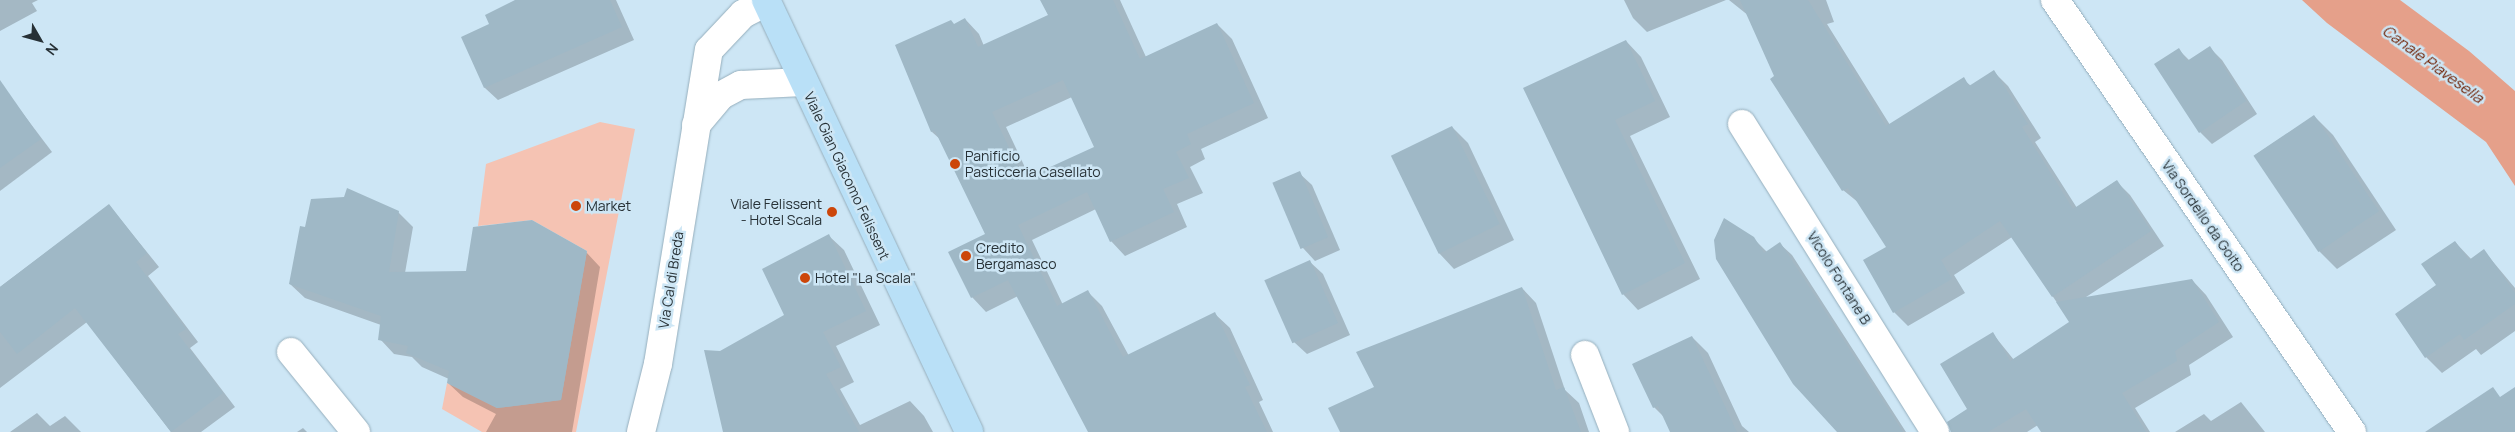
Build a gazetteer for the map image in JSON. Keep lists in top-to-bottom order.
{
  "streets": {
    "main road": ["Viale Gian Giacomo Felissent"],
    "street": ["Via Sordello da Goito", "Vicolo Fontane B", "Via Cal di Breda"]
  },
  "crossings": [
    ["Viale Gian Giacomo Felissent", "Via Cal di Breda"]
  ],
  "water": ["Canale Piavesella"],
  "places": [
    "Panificio Pasticceria Casellato",
    "Market",
    "Viale Felissent - Hotel Scala",
    "Credito Bergamasco",
    "Hotel \"La Scala\""
  ],
  "north": "bottom right"
}
